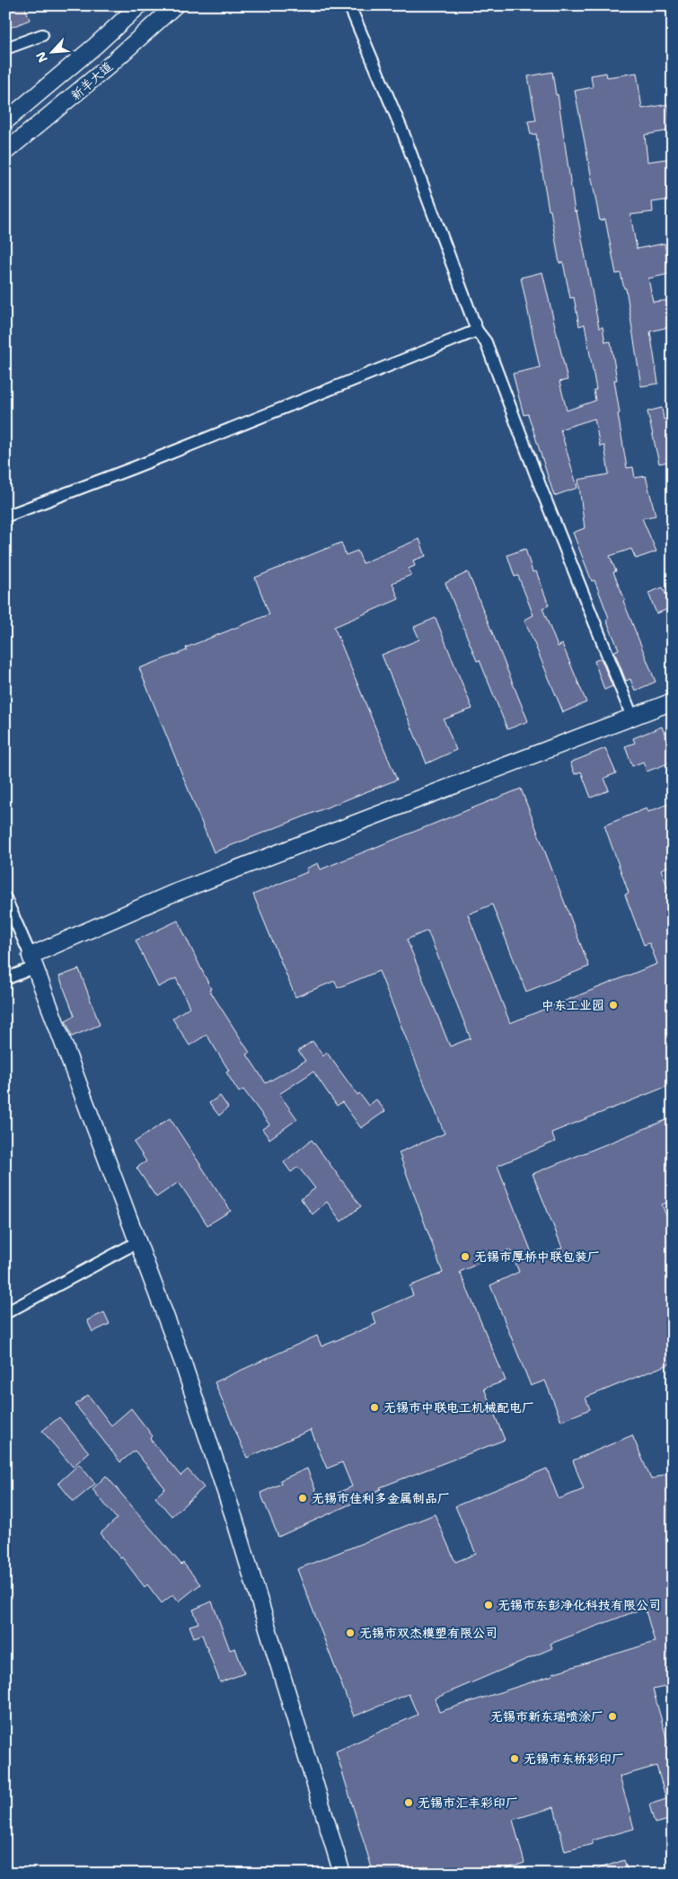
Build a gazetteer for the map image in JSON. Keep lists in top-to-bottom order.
{
  "streets": {
    "street": ["新羊大道"]
  },
  "places": [
    "中东工业园",
    "无锡市厚桥中联包装厂",
    "无锡市中联电工机械配电厂",
    "无锡市佳利多金属制品厂",
    "无锡市东彭净化科技有限公司",
    "无锡市双杰模塑有限公司",
    "无锡市新东瑞喷涂厂",
    "无锡市东桥彩印厂",
    "无锡市汇丰彩印厂"
  ],
  "north": "bottom left"
}
